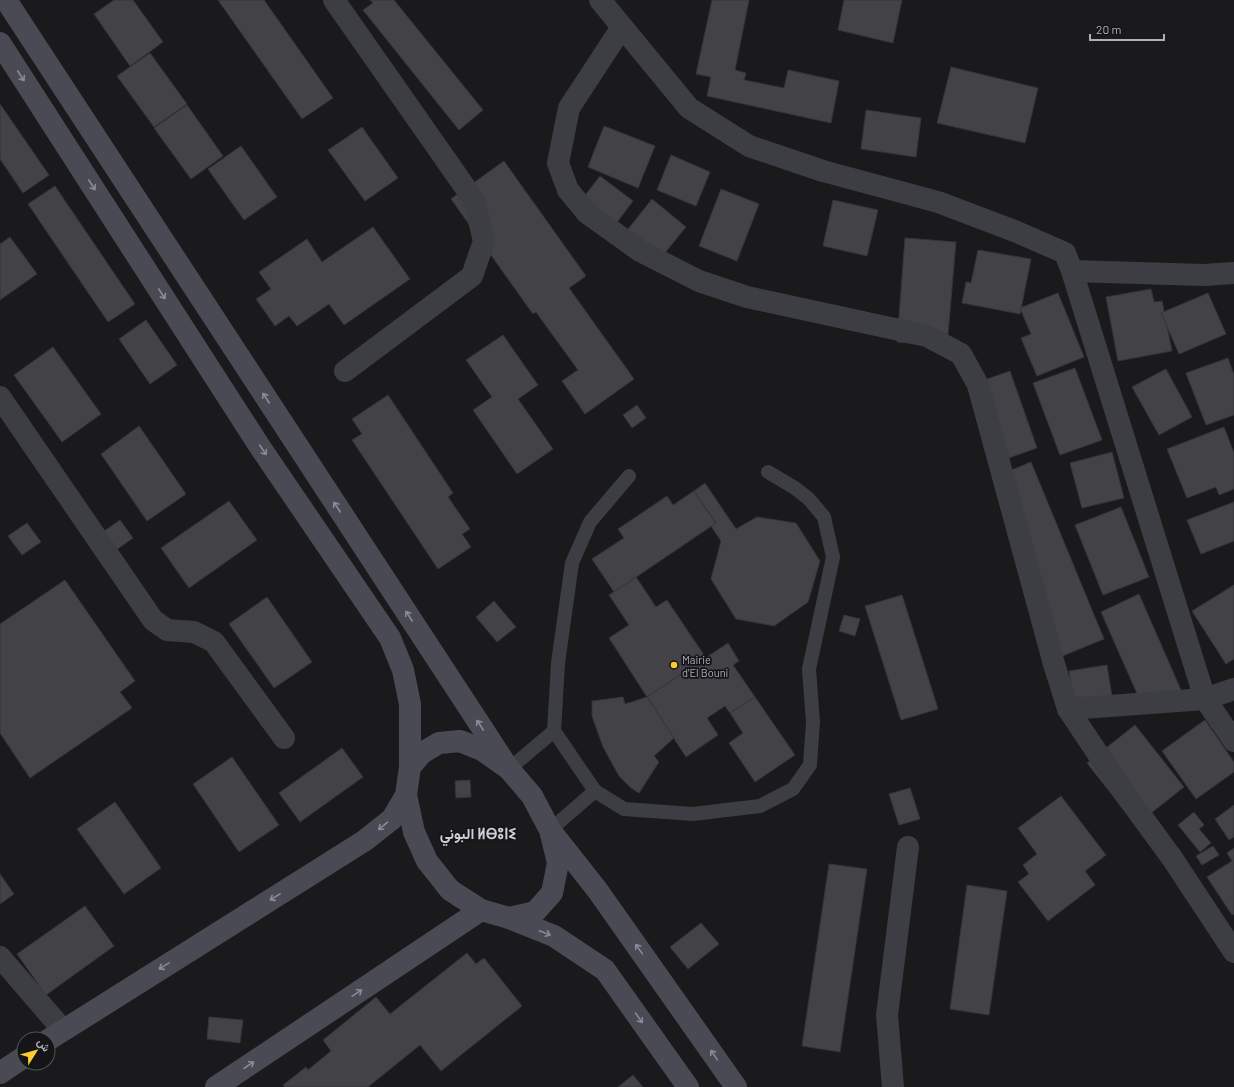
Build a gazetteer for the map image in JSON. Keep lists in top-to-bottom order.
{
  "districts": ["البوني ⵍⴱⵓⵏⵉ"],
  "places": ["Mairie d'El Bouni"],
  "scale_bar": "20 m",
  "north": "top right"
}
